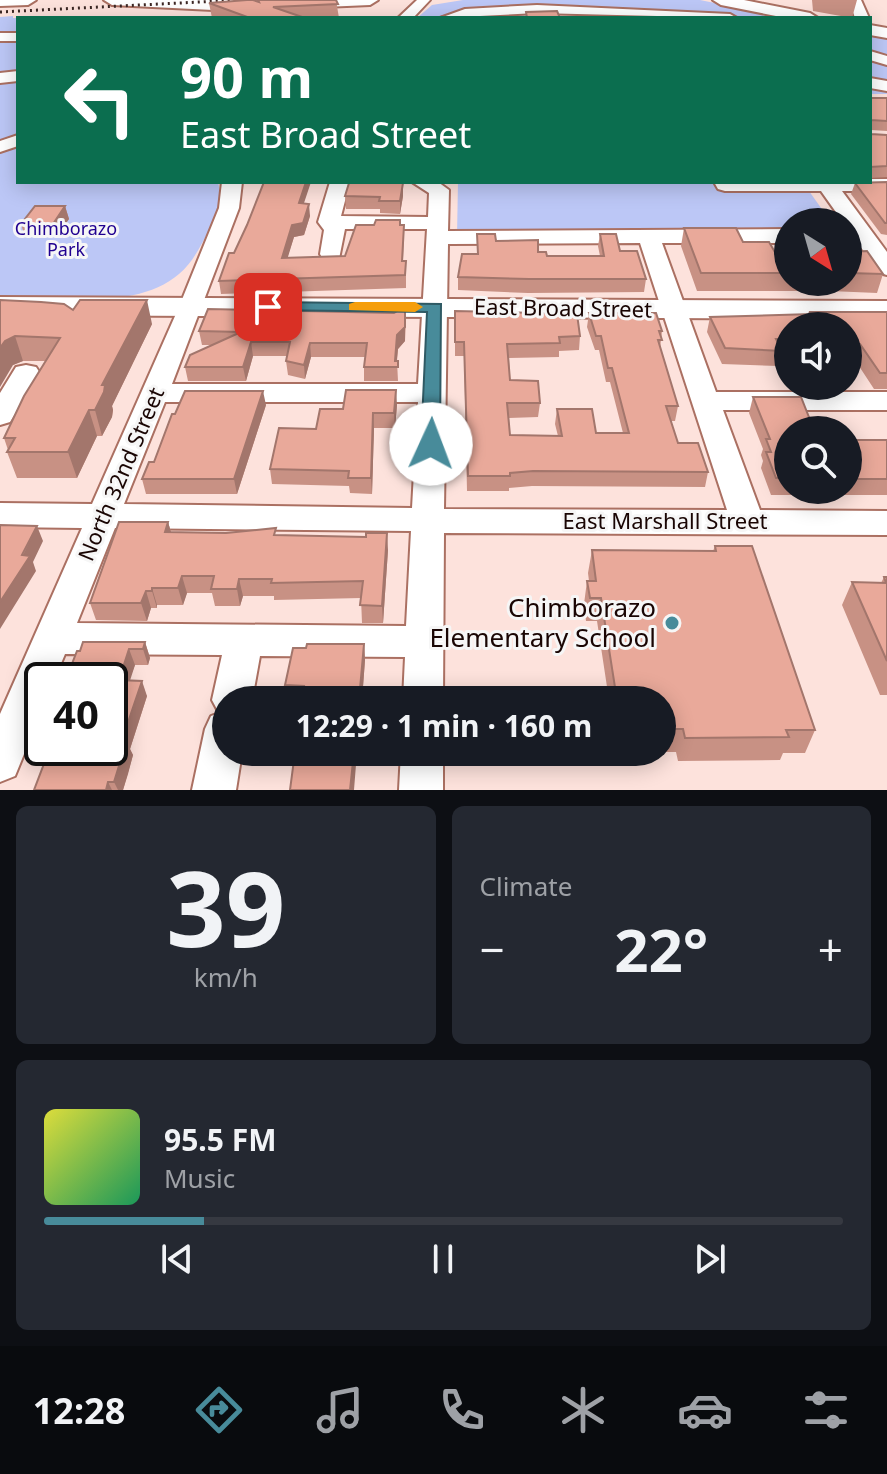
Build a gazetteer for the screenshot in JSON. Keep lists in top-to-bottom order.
{
  "streets": {
    "main road": ["East Broad Street"],
    "street": ["North 32nd Street", "East Marshall Street"]
  },
  "crossings": [
    ["East Broad Street", "North 32nd Street"],
    ["North 32nd Street", "East Marshall Street"]
  ],
  "parks": ["Chimborazo Park"],
  "places": ["Chimborazo Elementary School"],
  "north": "bottom right",
  "page": {
    "turn": ["90 m", "East Broad Street"],
    "limit": "40",
    "trip": "12:29 · 1 min · 160 m",
    "tile": [
      ["39", "km/h"],
      "Climate"
    ],
    "heat": ["−", "22°", "+"],
    "song": ["95.5 FM", "Music"],
    "tabs": "12:28"
  }
}
